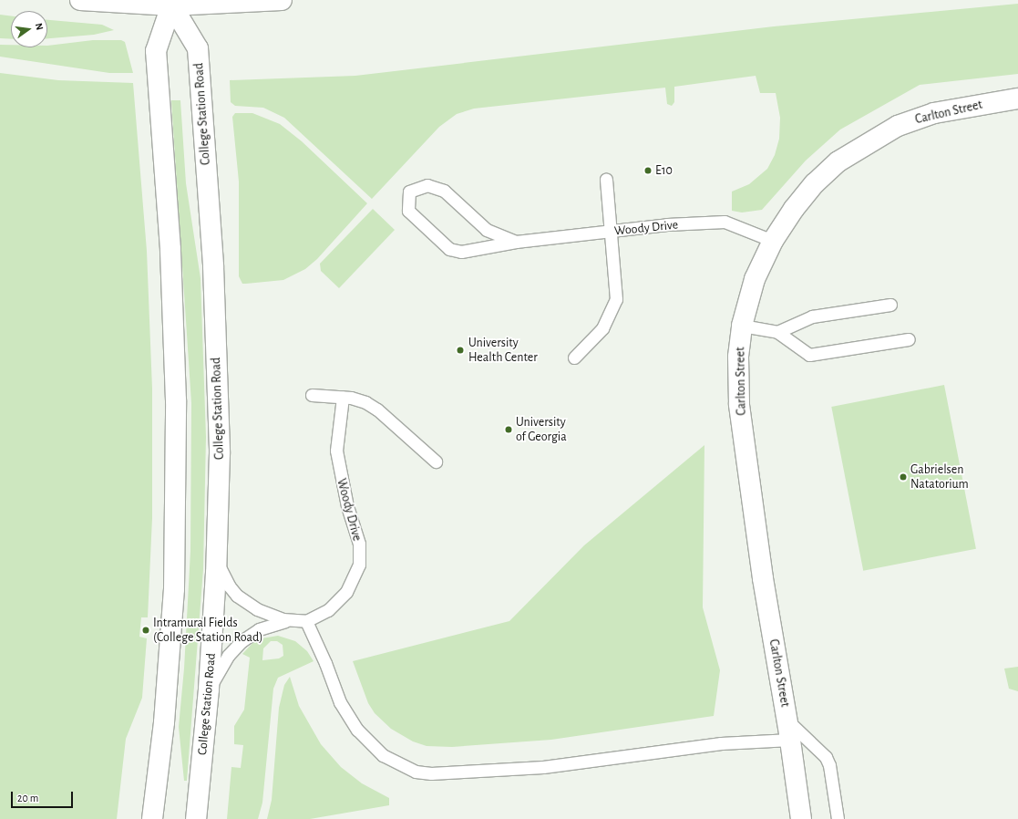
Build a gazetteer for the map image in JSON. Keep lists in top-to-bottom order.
{
  "streets": {
    "main road": ["Carlton Street", "College Station Road"],
    "lane": ["Woody Drive"]
  },
  "crossings": [
    ["Carlton Street", "Woody Drive"]
  ],
  "places": [
    "E10",
    "University Health Center",
    "University of Georgia",
    "Gabrielsen Natatorium",
    "Intramural Fields (College Station Road)"
  ],
  "scale_bar": "20 m",
  "north": "right"
}
